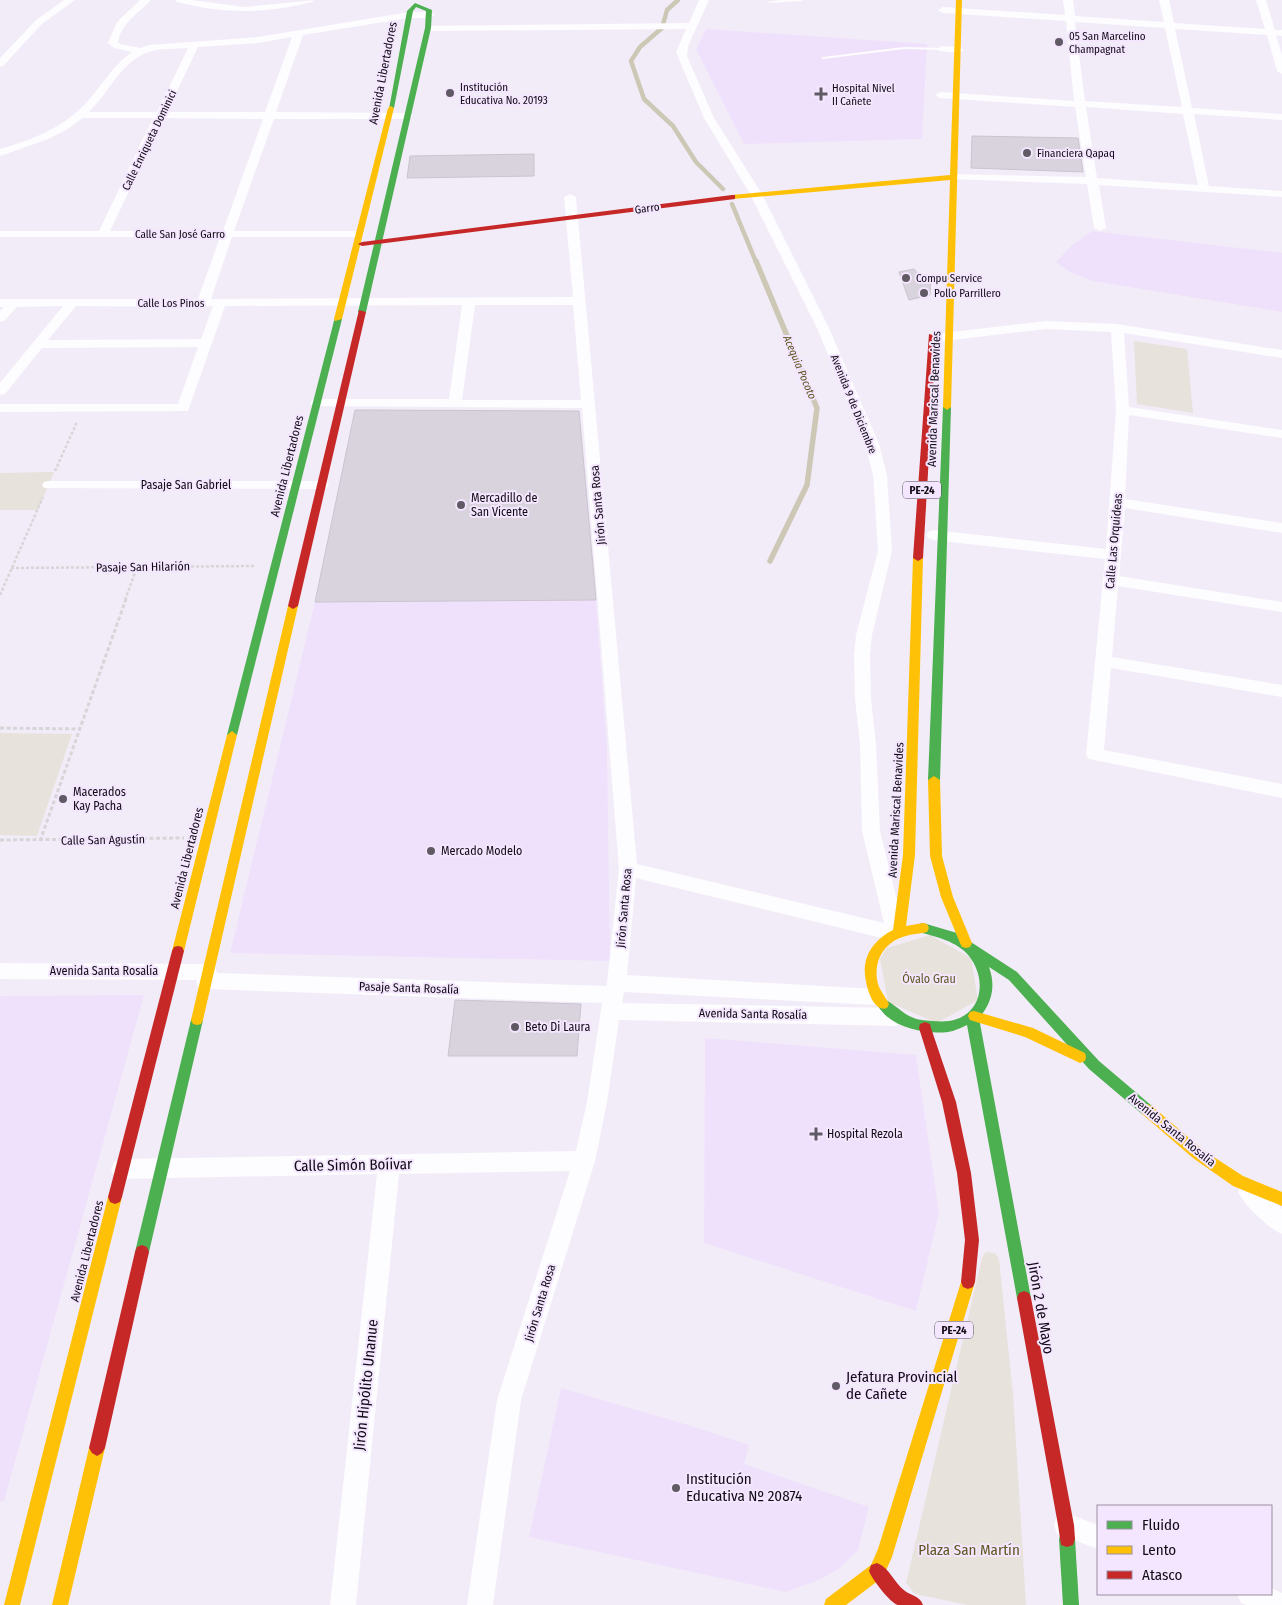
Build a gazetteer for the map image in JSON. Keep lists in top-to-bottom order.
{
  "streets": {
    "main road": [
      "Avenida Libertadores",
      "Garro",
      "Avenida Mariscal Benavides",
      "PE-24",
      "Avenida Santa Rosalía",
      "Jirón 2 de Mayo"
    ],
    "street": [
      "Calle Enriqueta Dominici",
      "Calle San José Garro",
      "Calle Los Pinos",
      "Avenida 9 de Diciembre",
      "Pasaje San Gabriel",
      "Jirón Santa Rosa",
      "Calle Las Orquideas",
      "Pasaje Santa Rosalía",
      "Calle Simón Boíivar",
      "Jirón Hipólito Unanue"
    ],
    "path": ["Pasaje San Hilarión", "Calle San Agustín"]
  },
  "crossings": [
    ["Avenida Libertadores", "Garro"],
    ["Avenida Libertadores", "Calle San José Garro"],
    ["Avenida Libertadores", "Calle Los Pinos"],
    ["Avenida Libertadores", "Pasaje San Gabriel"],
    ["Avenida Libertadores", "Pasaje San Hilarión"],
    ["Avenida Libertadores", "Calle San Agustín"],
    ["Avenida Libertadores", "Avenida Santa Rosalía"],
    ["Avenida Libertadores", "Calle Simón Boíivar"],
    ["Calle Enriqueta Dominici", "Calle San José Garro"],
    ["Garro", "Calle San José Garro"],
    ["Garro", "Avenida Mariscal Benavides"],
    ["Garro", "Avenida 9 de Diciembre"],
    ["Garro", "Jirón Santa Rosa"],
    ["Calle Los Pinos", "Jirón Santa Rosa"],
    ["Avenida Mariscal Benavides", "Avenida 9 de Diciembre"],
    ["Avenida Mariscal Benavides", "PE-24"],
    ["Avenida Mariscal Benavides", "Avenida Santa Rosalía"],
    ["Avenida Mariscal Benavides", "Jirón 2 de Mayo"],
    ["Avenida 9 de Diciembre", "PE-24"],
    ["Avenida 9 de Diciembre", "Avenida Santa Rosalía"],
    ["Avenida 9 de Diciembre", "Jirón 2 de Mayo"],
    ["PE-24", "Avenida Santa Rosalía"],
    ["PE-24", "Jirón 2 de Mayo"],
    ["Jirón Santa Rosa", "Avenida Santa Rosalía"],
    ["Jirón Santa Rosa", "Pasaje Santa Rosalía"],
    ["Jirón Santa Rosa", "Calle Simón Boíivar"],
    ["Avenida Santa Rosalía", "Pasaje Santa Rosalía"],
    ["Avenida Santa Rosalía", "Jirón 2 de Mayo"],
    ["Calle Simón Boíivar", "Jirón Hipólito Unanue"]
  ],
  "water": ["Acequia Pocoto"],
  "parks": ["Óvalo Grau", "Plaza San Martín"],
  "places": {
    "other": [
      "05 San Marcelino Champagnat",
      "Institución Educativa No. 20193",
      "Financiera Qapaq",
      "Compu Service",
      "Pollo Parrillero",
      "Mercadillo de San Vicente",
      "Macerados Kay Pacha",
      "Mercado Modelo",
      "Beto Di Laura",
      "Jefatura Provincial de Cañete",
      "Institución Educativa Nº 20874"
    ],
    "health": ["Hospital Nivel II Cañete", "Hospital Rezola"]
  },
  "legend": ["Fluido", "Lento", "Atasco"]
}
